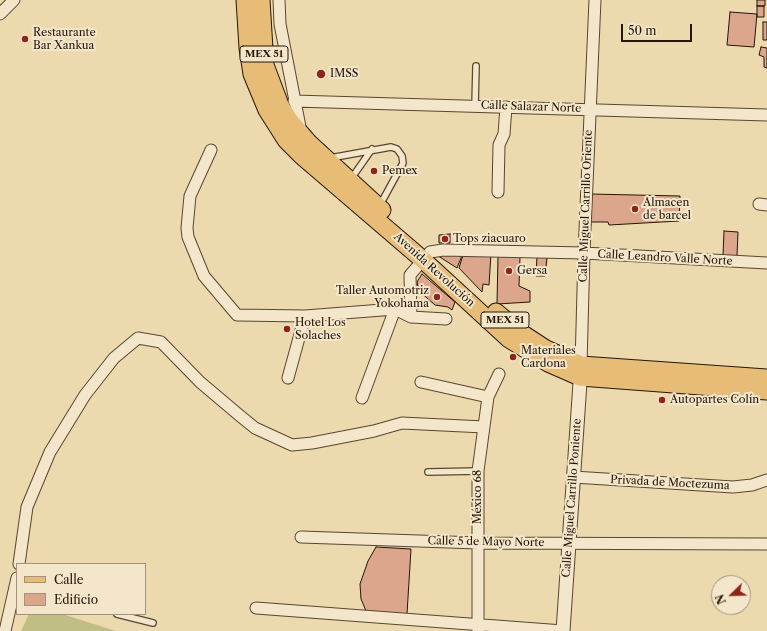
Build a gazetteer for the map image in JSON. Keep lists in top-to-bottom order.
{
  "streets": {
    "main road": ["MEX 51", "Avenida Revolución"],
    "street": [
      "Calle Salazar Norte",
      "Calle Miguel Carrillo Oriente",
      "Calle Leandro Valle Norte",
      "Privada de Moctezuma",
      "México 68",
      "Calle Miguel Carrillo Poniente",
      "Calle 5 de Mayo Norte"
    ]
  },
  "crossings": [
    ["Calle Salazar Norte", "Calle Miguel Carrillo Oriente"],
    ["Calle Miguel Carrillo Oriente", "Calle Leandro Valle Norte"],
    ["Calle Miguel Carrillo Oriente", "Avenida Revolución"],
    ["Calle Miguel Carrillo Oriente", "Calle Miguel Carrillo Poniente"],
    ["Calle Leandro Valle Norte", "Avenida Revolución"],
    ["Avenida Revolución", "Calle Miguel Carrillo Poniente"],
    ["Privada de Moctezuma", "Calle Miguel Carrillo Poniente"],
    ["México 68", "Calle 5 de Mayo Norte"],
    ["Calle Miguel Carrillo Poniente", "Calle 5 de Mayo Norte"]
  ],
  "places": [
    "Restaurante Bar Xankua",
    "IMSS",
    "Pemex",
    "Almacen de barcel",
    "Tops ziacuaro",
    "Gersa",
    "Taller Automotriz Yokohama",
    "Hotel Los Solaches",
    "Materiales Cardona",
    "Autopartes Colín"
  ],
  "legend": ["Calle", "Edificio"],
  "scale_bar": "50 m",
  "north": "bottom left"
}
